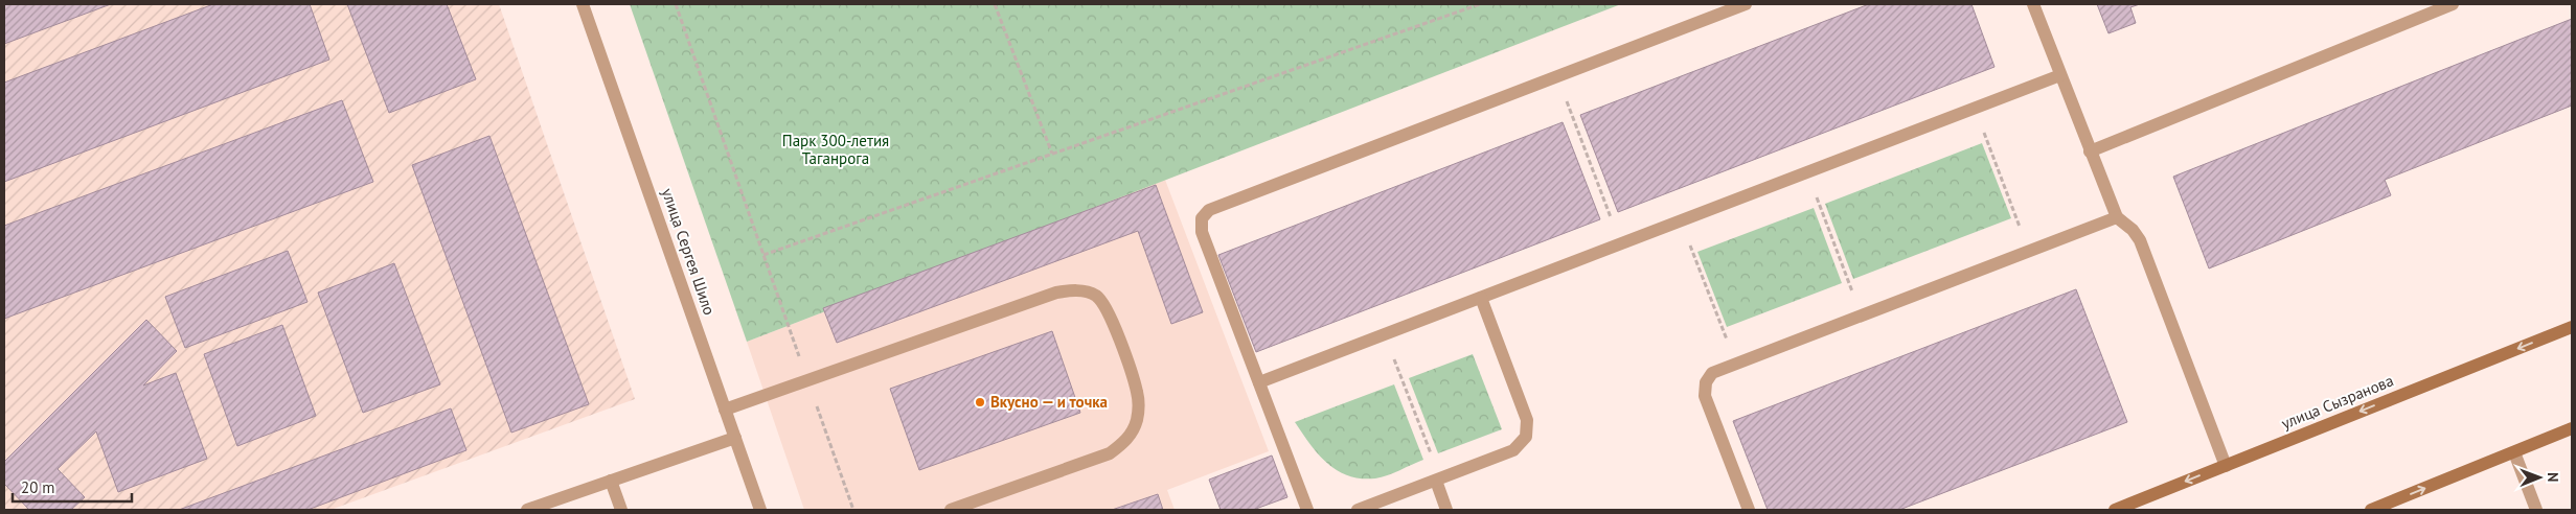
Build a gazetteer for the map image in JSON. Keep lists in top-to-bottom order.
{
  "streets": {
    "main road": ["улица Сызранова"],
    "street": ["улица Сергея Шило"]
  },
  "parks": ["Парк 300-летия Таганрога"],
  "places": ["Вкусно — и точка"],
  "scale_bar": "20 m",
  "north": "right"
}
